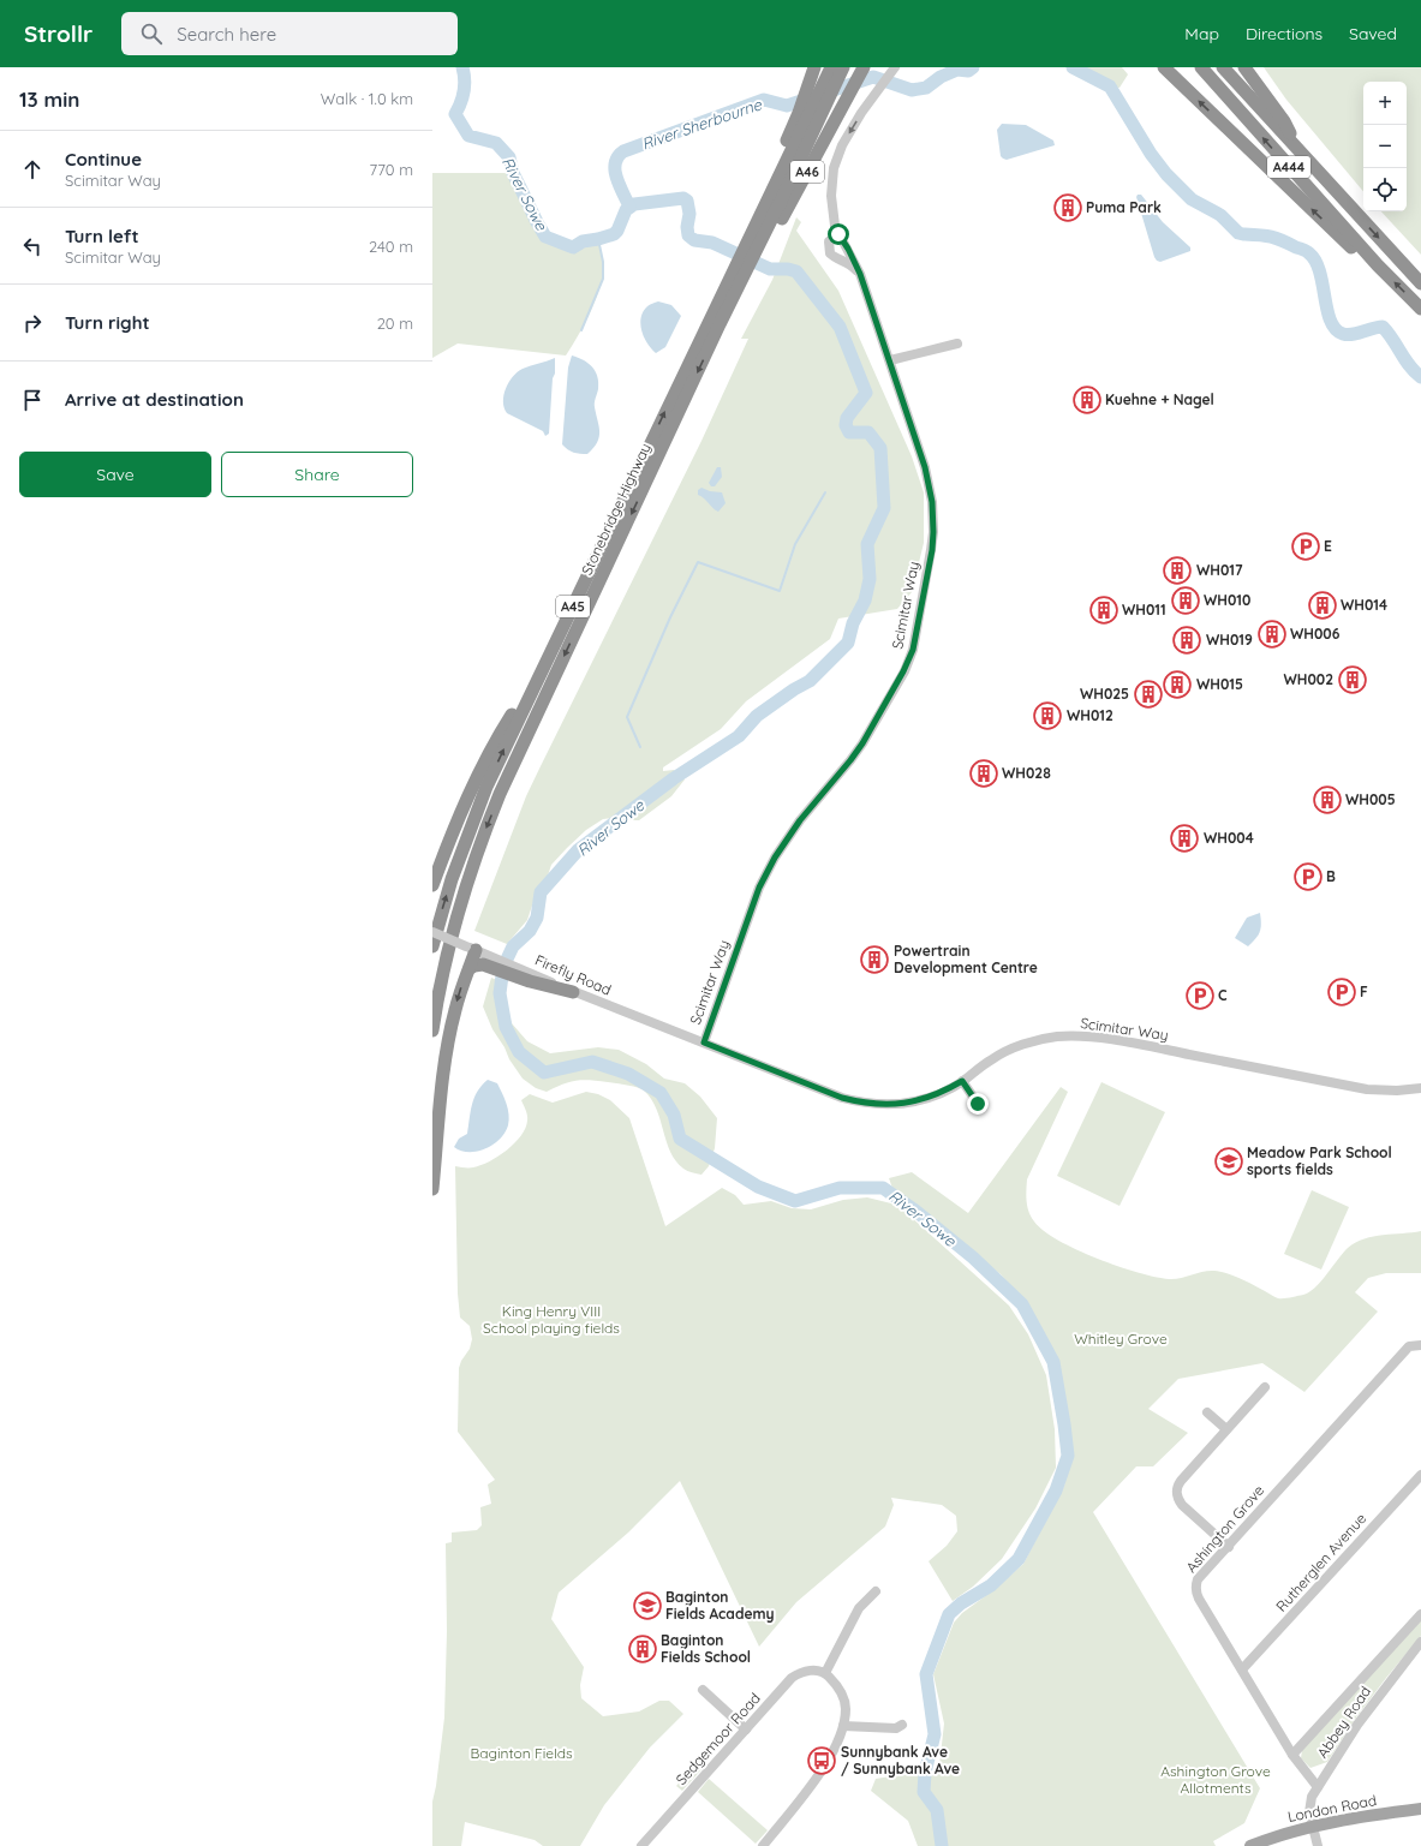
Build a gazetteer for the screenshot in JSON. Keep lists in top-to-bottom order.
{
  "streets": {
    "highway": [
      "A444",
      "A46",
      "Stonebridge Highway",
      "A45"
    ],
    "main road": ["London Road"],
    "street": [
      "Scimitar Way",
      "Firefly Road",
      "Ashington Grove",
      "Rutherglen Avenue",
      "Abbey Road",
      "Sedgemoor Road"
    ]
  },
  "crossings": [
    ["A46", "Stonebridge Highway"],
    ["Scimitar Way", "Firefly Road"],
    ["Ashington Grove", "Rutherglen Avenue"],
    ["Ashington Grove", "Abbey Road"],
    ["Abbey Road", "London Road"]
  ],
  "water": ["River Sherbourne", "River Sowe"],
  "parks": [
    "King Henry VIII School playing fields",
    "Whitley Grove",
    "Baginton Fields",
    "Ashington Grove Allotments"
  ],
  "places": {
    "building": [
      "Puma Park",
      "Kuehne + Nagel",
      "WH017",
      "WH010",
      "WH014",
      "WH011",
      "WH006",
      "WH019",
      "WH002",
      "WH015",
      "WH025",
      "WH012",
      "WH028",
      "WH005",
      "WH004",
      "Powertrain Development Centre",
      "Baginton Fields School"
    ],
    "parking": [
      "E",
      "B",
      "F",
      "C"
    ],
    "school or university": ["Meadow Park School sports fields", "Baginton Fields Academy"],
    "bus stop": ["Sunnybank Ave / Sunnybank Ave"]
  },
  "page": {
    "header": "Strollr",
    "search": "Search here",
    "nav": ["Map", "Directions", "Saved"],
    "heading": ["13 min", "Walk · 1.0 km"],
    "map_buttons": ["+", "−"],
    "list": [
      ["Continue", "Scimitar Way", "770 m"],
      ["Turn left", "Scimitar Way", "240 m"],
      ["Turn right", "20 m"],
      "Arrive at destination"
    ],
    "buttons": ["Save", "Share"]
  }
}
